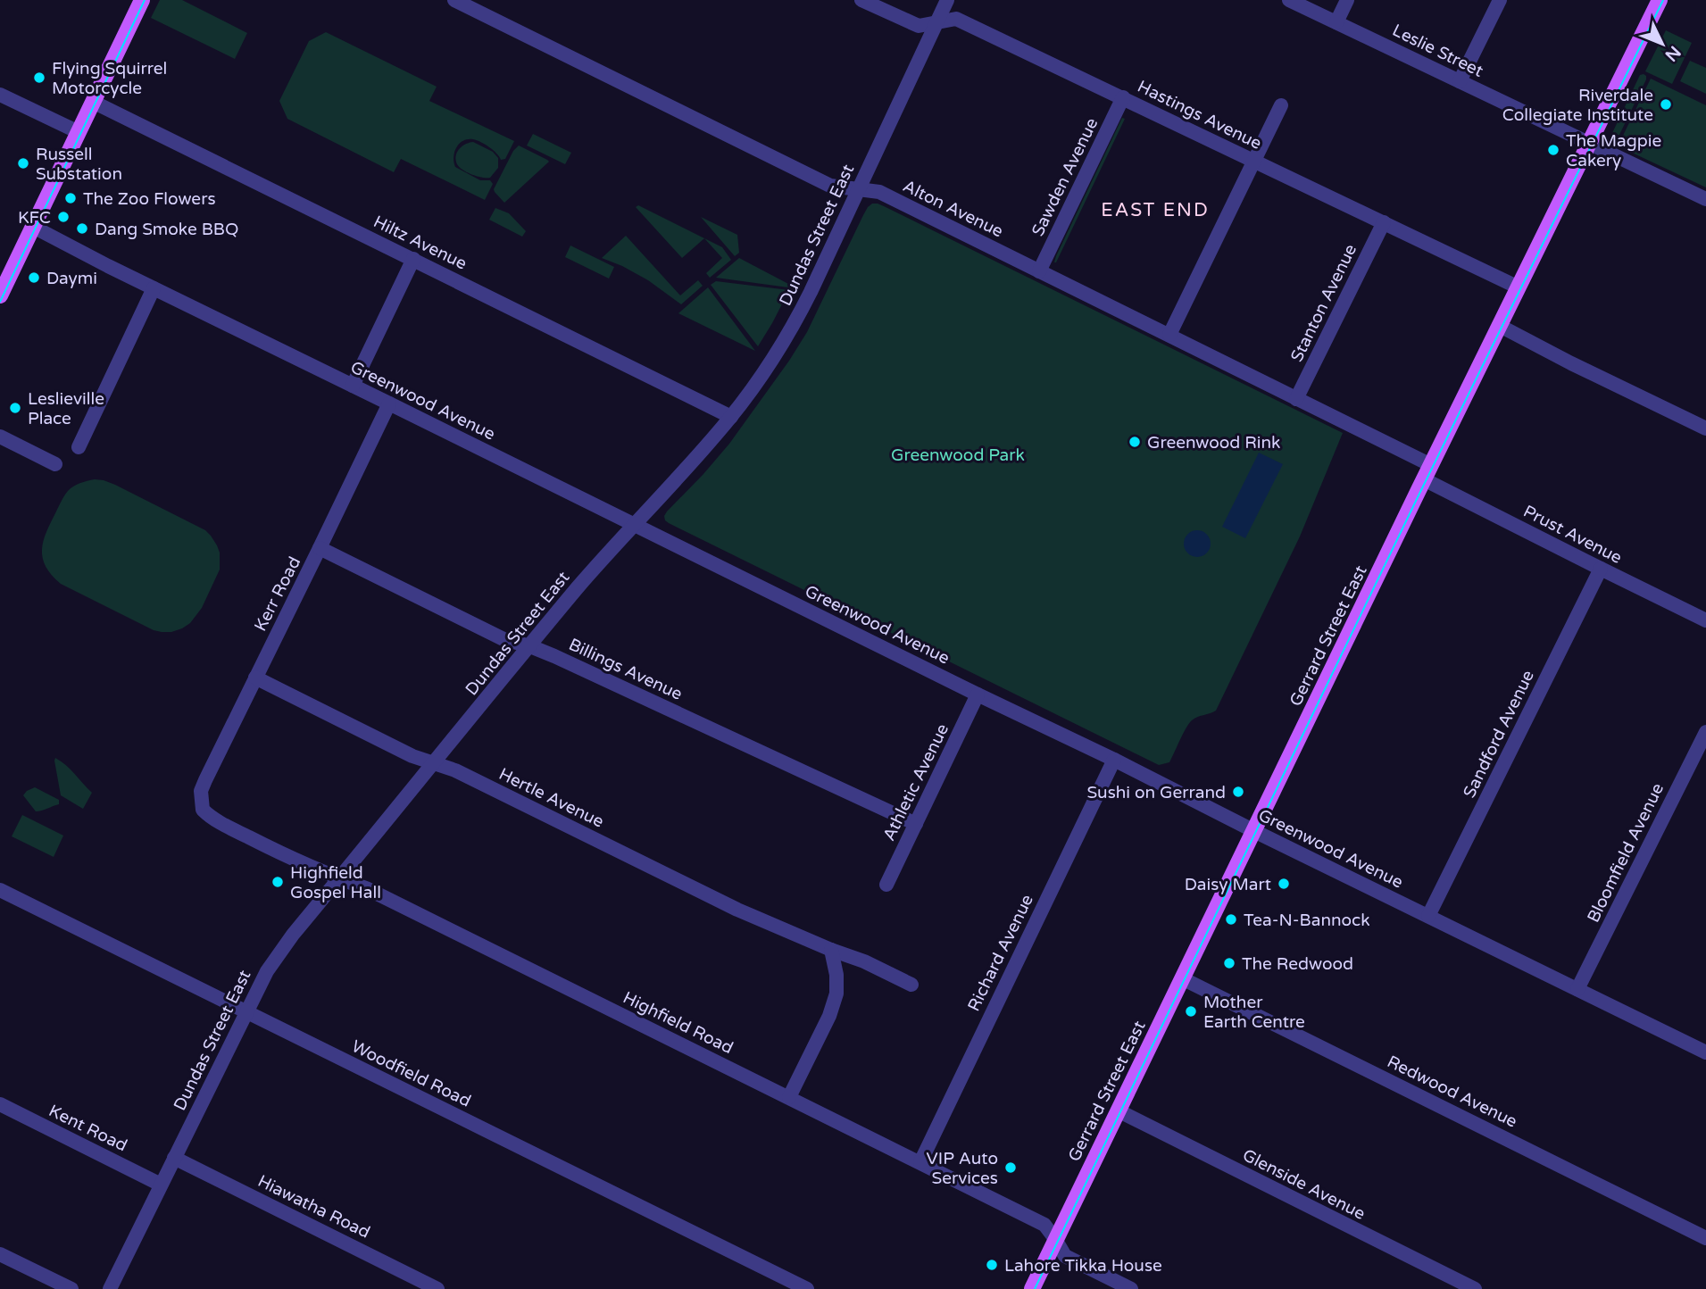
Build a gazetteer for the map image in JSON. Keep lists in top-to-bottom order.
{
  "streets": {
    "main road": ["Gerrard Street East"],
    "street": [
      "Leslie Street",
      "Hastings Avenue",
      "Sawden Avenue",
      "Alton Avenue",
      "Dundas Street East",
      "Hiltz Avenue",
      "Stanton Avenue",
      "Greenwood Avenue",
      "Prust Avenue",
      "Kerr Road",
      "Billings Avenue",
      "Sandford Avenue",
      "Athletic Avenue",
      "Hertle Avenue",
      "Bloomfield Avenue",
      "Richard Avenue",
      "Highfield Road",
      "Woodfield Road",
      "Redwood Avenue",
      "Kent Road",
      "Glenside Avenue",
      "Hiawatha Road"
    ]
  },
  "crossings": [
    ["Leslie Street", "Gerrard Street East"],
    ["Hastings Avenue", "Sawden Avenue"],
    ["Hastings Avenue", "Dundas Street East"],
    ["Hastings Avenue", "Stanton Avenue"],
    ["Hastings Avenue", "Gerrard Street East"],
    ["Sawden Avenue", "Alton Avenue"],
    ["Alton Avenue", "Dundas Street East"],
    ["Alton Avenue", "Stanton Avenue"],
    ["Alton Avenue", "Prust Avenue"],
    ["Alton Avenue", "Gerrard Street East"],
    ["Dundas Street East", "Hiltz Avenue"],
    ["Dundas Street East", "Greenwood Avenue"],
    ["Dundas Street East", "Billings Avenue"],
    ["Dundas Street East", "Hertle Avenue"],
    ["Dundas Street East", "Highfield Road"],
    ["Dundas Street East", "Woodfield Road"],
    ["Dundas Street East", "Kent Road"],
    ["Dundas Street East", "Hiawatha Road"],
    ["Greenwood Avenue", "Kerr Road"],
    ["Greenwood Avenue", "Gerrard Street East"],
    ["Greenwood Avenue", "Sandford Avenue"],
    ["Greenwood Avenue", "Athletic Avenue"],
    ["Greenwood Avenue", "Bloomfield Avenue"],
    ["Greenwood Avenue", "Richard Avenue"],
    ["Prust Avenue", "Gerrard Street East"],
    ["Prust Avenue", "Sandford Avenue"],
    ["Kerr Road", "Billings Avenue"],
    ["Kerr Road", "Hertle Avenue"],
    ["Kerr Road", "Highfield Road"],
    ["Gerrard Street East", "Highfield Road"],
    ["Gerrard Street East", "Redwood Avenue"],
    ["Gerrard Street East", "Glenside Avenue"],
    ["Billings Avenue", "Athletic Avenue"],
    ["Richard Avenue", "Highfield Road"]
  ],
  "districts": ["EAST END"],
  "parks": ["Greenwood Park"],
  "places": [
    "Flying Squirrel Motorcycle",
    "Riverdale Collegiate Institute",
    "The Magpie Cakery",
    "Russell Substation",
    "The Zoo Flowers",
    "KFC",
    "Dang Smoke BBQ",
    "Daymi",
    "Leslieville Place",
    "Greenwood Rink",
    "Sushi on Gerrand",
    "Highfield Gospel Hall",
    "Daisy Mart",
    "Tea-N-Bannock",
    "The Redwood",
    "Mother Earth Centre",
    "VIP Auto Services",
    "Lahore Tikka House"
  ],
  "north": "bottom right"
}
